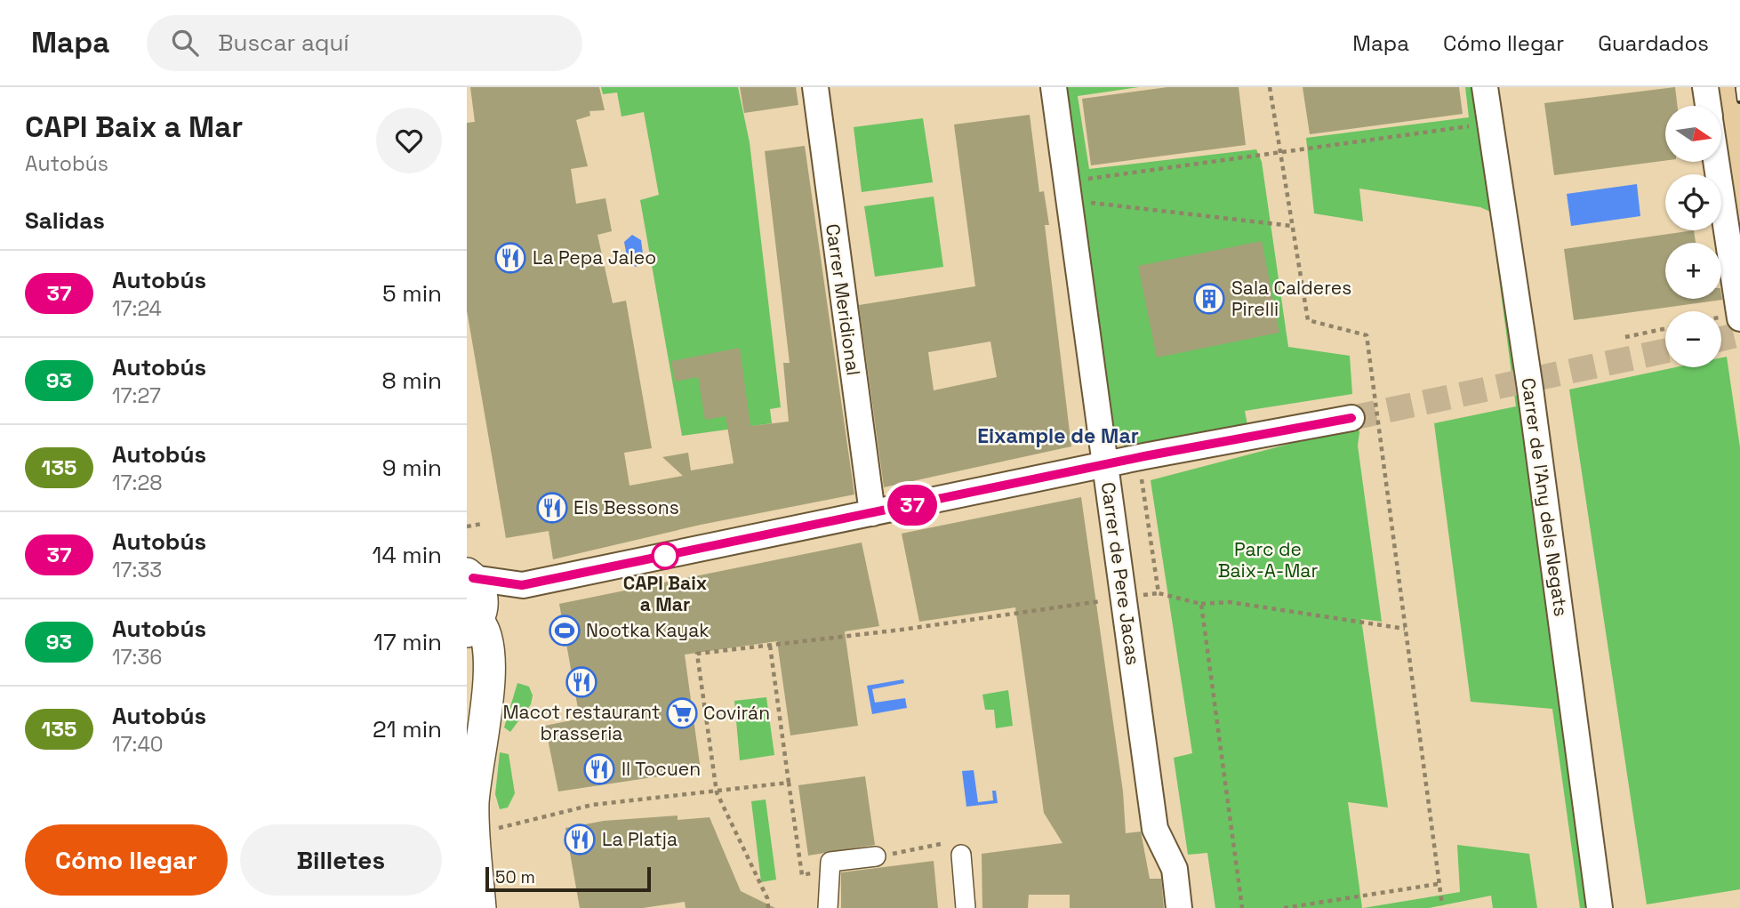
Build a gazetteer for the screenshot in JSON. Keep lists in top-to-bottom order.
{
  "streets": {
    "street": ["Carrer Meridional", "Carrer de l'Any dels Negats", "Carrer de Pere Jacas"]
  },
  "districts": ["Eixample de Mar"],
  "parks": ["Parc de Baix-A-Mar"],
  "places": {
    "restaurant": [
      "La Pepa Jaleo",
      "Els Bessons",
      "Macot restaurant brasseria",
      "Il Tocuen",
      "La Platja"
    ],
    "building": ["Sala Calderes Pirelli"],
    "other": ["CAPI Baix a Mar"],
    "sports": ["Nootka Kayak"],
    "supermarket": ["Covirán"]
  },
  "lines": ["bus line 37"],
  "scale_bar": "50 m",
  "north": "right",
  "page": {
    "header": "Mapa",
    "search": "Buscar aquí",
    "nav": ["Mapa", "Cómo llegar", "Guardados"],
    "heading": [
      ["CAPI Baix a Mar", "Autobús"],
      "Salidas"
    ],
    "on_map": "37",
    "map_buttons": ["+", "−"],
    "list": [
      {
        "mark": "37",
        "name": "Autobús",
        "note": "17:24",
        "value": "5 min"
      },
      {
        "mark": "93",
        "name": "Autobús",
        "note": "17:27",
        "value": "8 min"
      },
      {
        "mark": "135",
        "name": "Autobús",
        "note": "17:28",
        "value": "9 min"
      },
      {
        "mark": "37",
        "name": "Autobús",
        "note": "17:33",
        "value": "14 min"
      },
      {
        "mark": "93",
        "name": "Autobús",
        "note": "17:36",
        "value": "17 min"
      },
      {
        "mark": "135",
        "name": "Autobús",
        "note": "17:40",
        "value": "21 min"
      }
    ],
    "buttons": ["Cómo llegar", "Billetes"],
    "scale": "50 m"
  }
}
